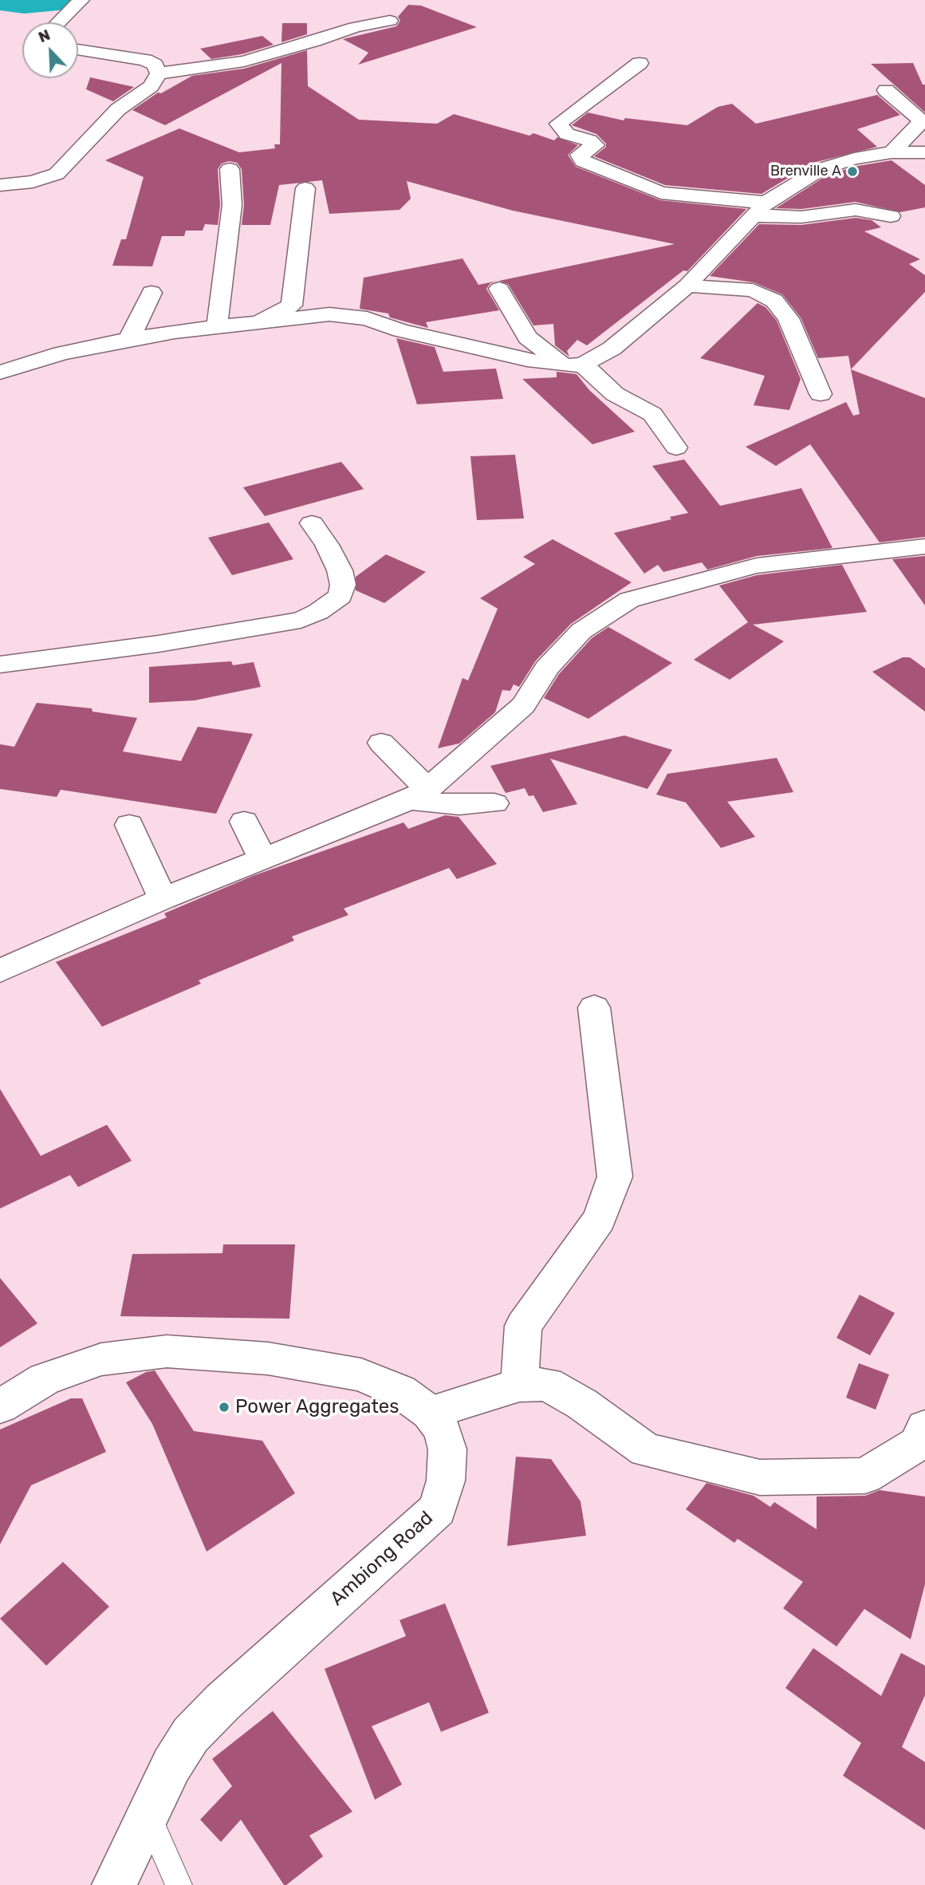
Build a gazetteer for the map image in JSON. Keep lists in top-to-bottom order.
{
  "streets": {
    "street": ["Ambiong Road"]
  },
  "places": ["Brenville A", "Power Aggregates"],
  "north": "top left"
}
